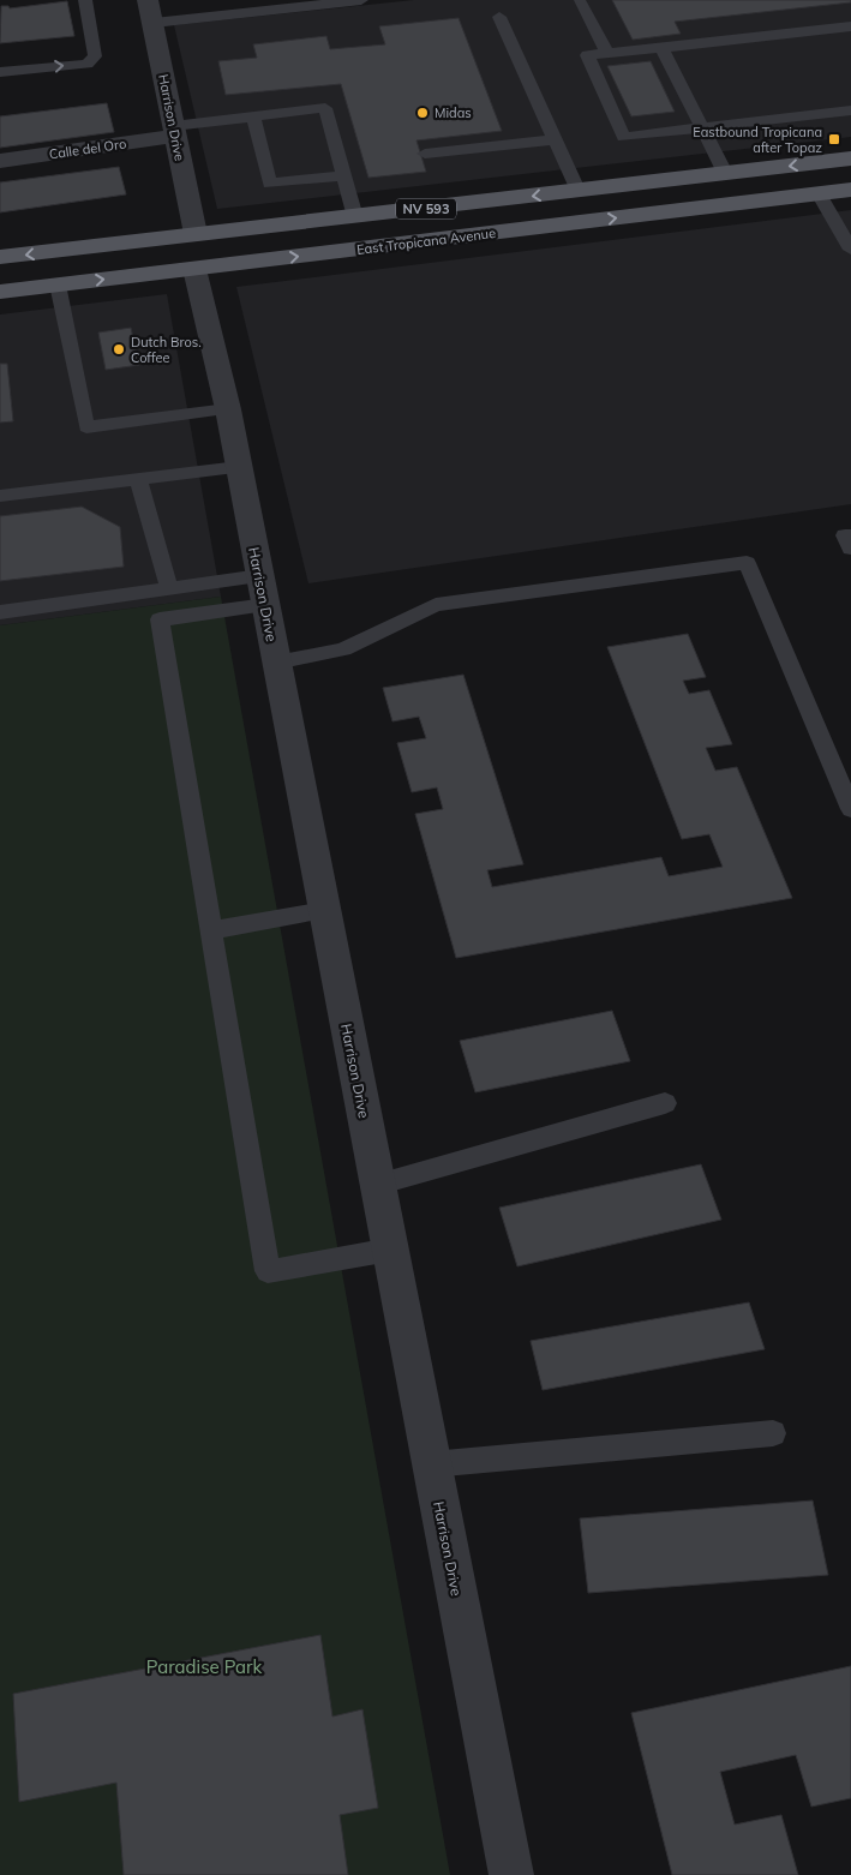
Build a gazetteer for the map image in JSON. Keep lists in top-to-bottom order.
{
  "streets": {
    "main road": ["NV 593", "East Tropicana Avenue"],
    "street": ["Harrison Drive", "Calle del Oro"]
  },
  "crossings": [
    ["Harrison Drive", "Calle del Oro"],
    ["Harrison Drive", "NV 593"],
    ["Harrison Drive", "East Tropicana Avenue"]
  ],
  "parks": ["Paradise Park"],
  "places": {
    "other": ["Midas", "Dutch Bros. Coffee"],
    "transit": ["Eastbound Tropicana after Topaz"]
  }
}
